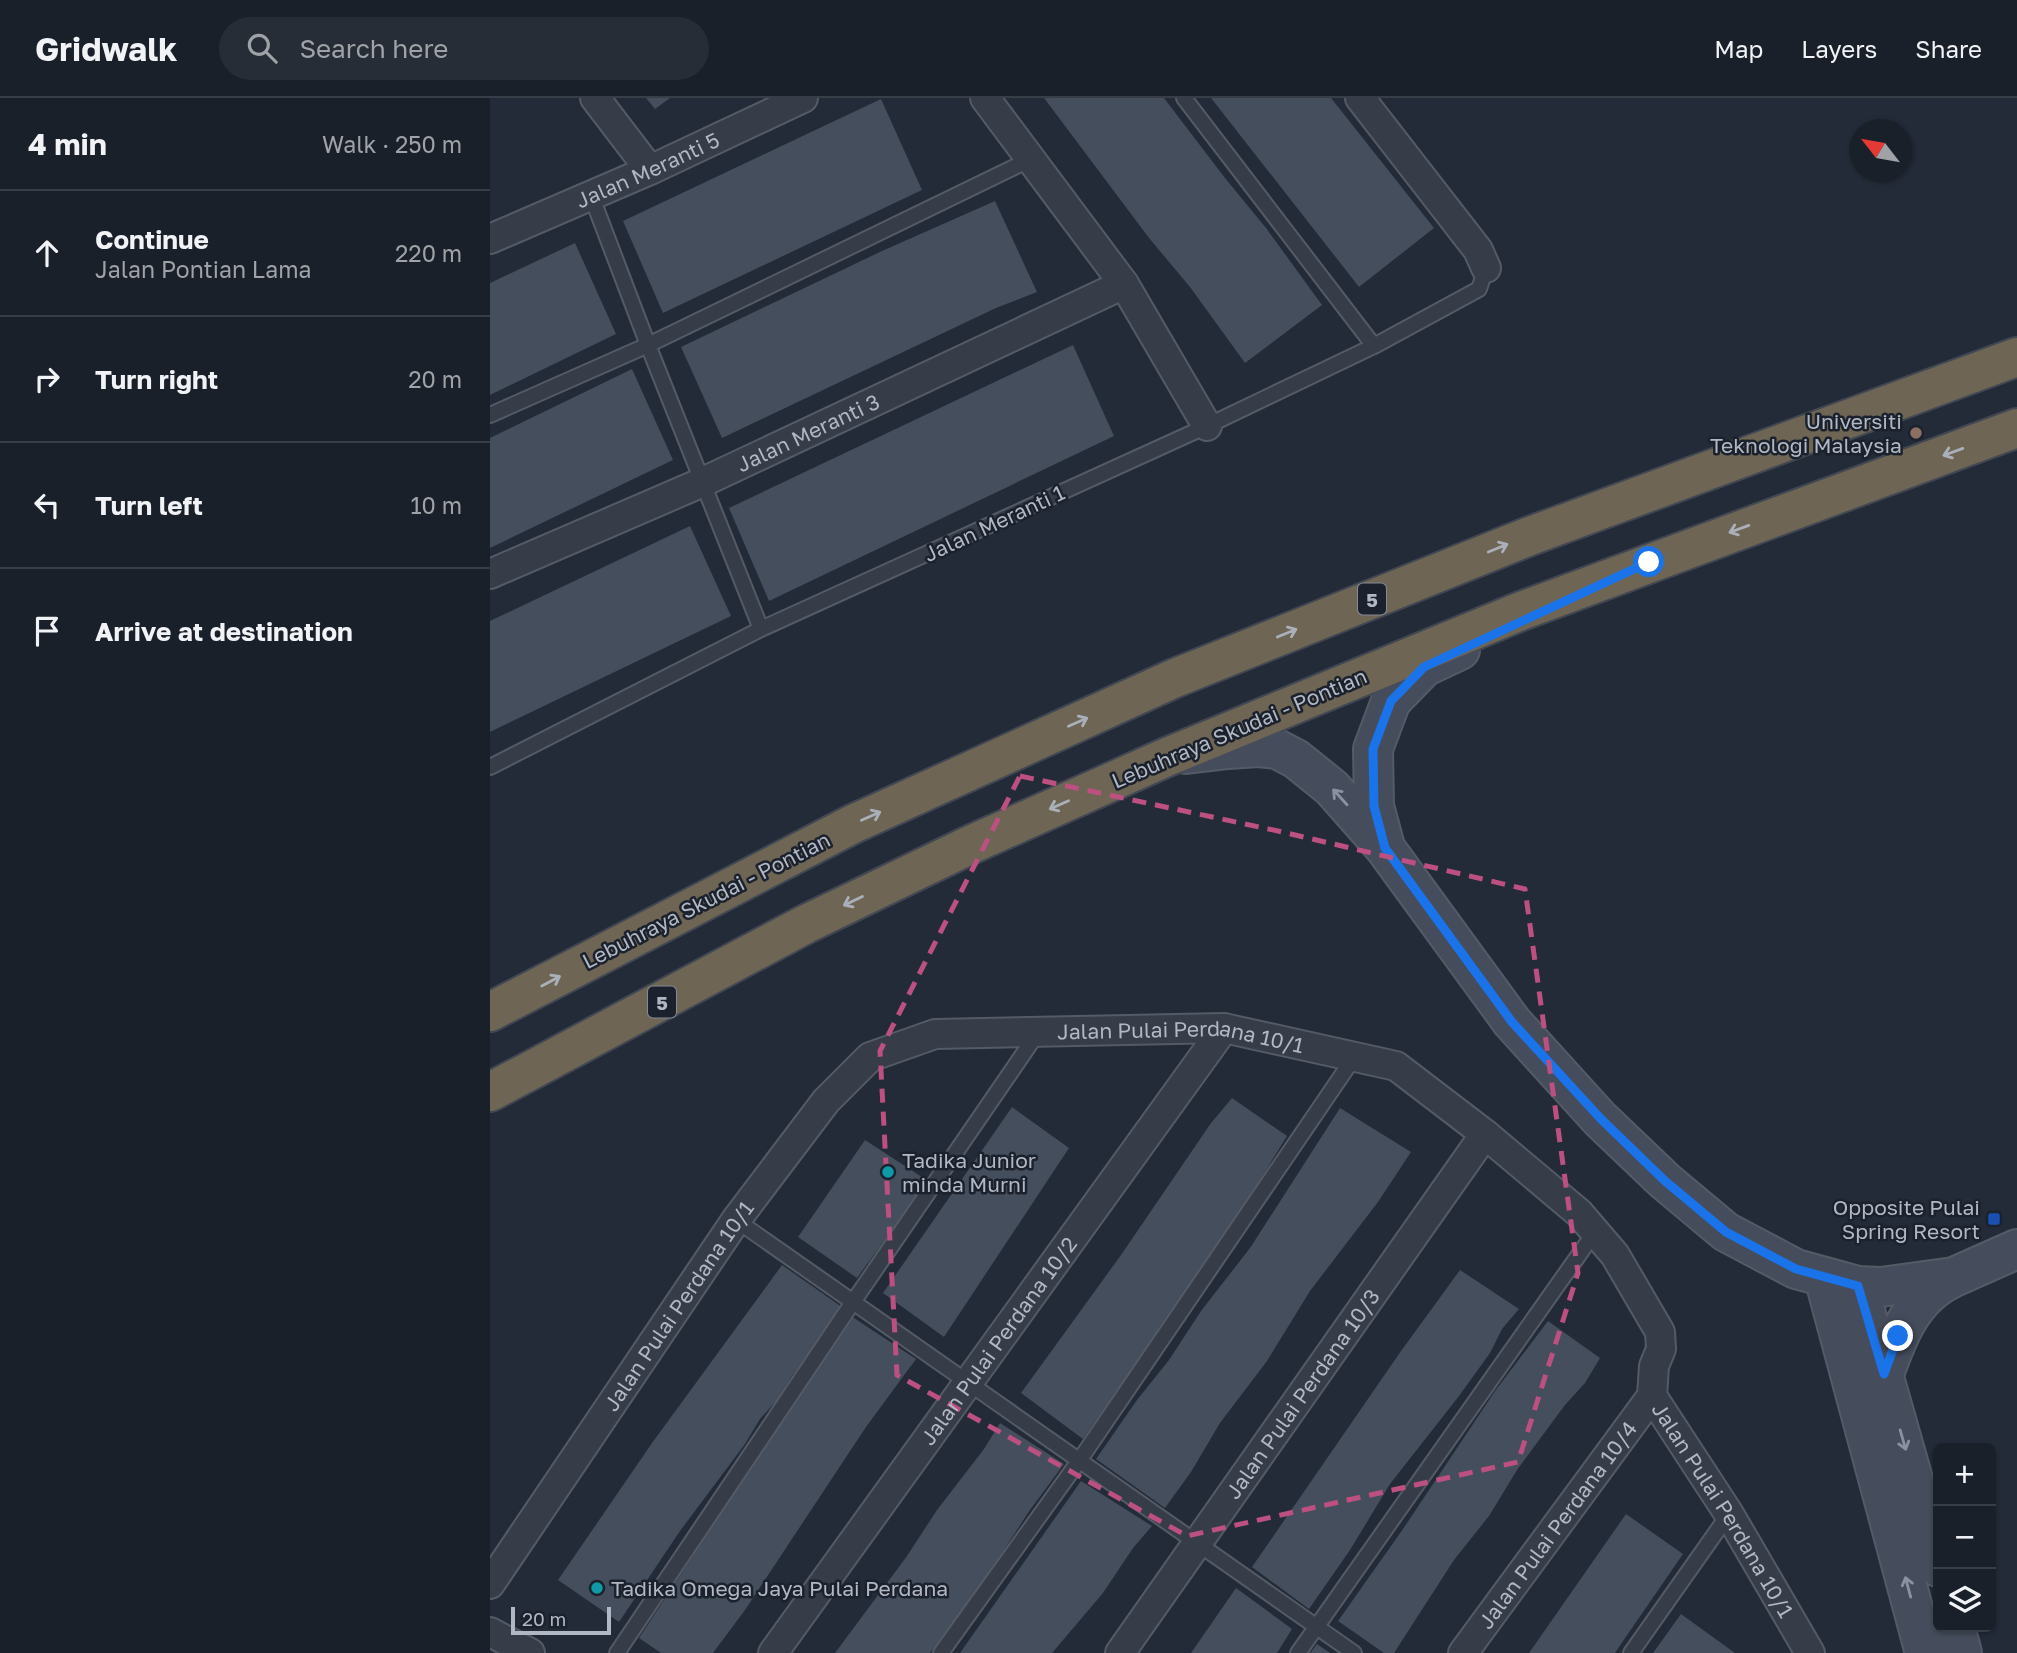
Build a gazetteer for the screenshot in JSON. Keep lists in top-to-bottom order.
{
  "streets": {
    "highway": ["5", "Lebuhraya Skudai - Pontian"],
    "street": [
      "Jalan Meranti 5",
      "Jalan Meranti 3",
      "Jalan Pulai Perdana 10/1",
      "Jalan Pulai Perdana 10/2",
      "Jalan Pulai Perdana 10/3",
      "Jalan Pulai Perdana 10/4"
    ],
    "lane": ["Jalan Meranti 1"]
  },
  "crossings": [
    ["Jalan Pulai Perdana 10/1", "Jalan Pulai Perdana 10/2"],
    ["Jalan Pulai Perdana 10/1", "Jalan Pulai Perdana 10/3"],
    ["Jalan Pulai Perdana 10/1", "Jalan Pulai Perdana 10/4"]
  ],
  "places": {
    "other": ["Universiti Teknologi Malaysia", "Tadika Junior minda Murni", "Tadika Omega Jaya Pulai Perdana"],
    "transit": ["Opposite Pulai Spring Resort"]
  },
  "scale_bar": "20 m",
  "north": "top left",
  "page": {
    "header": "Gridwalk",
    "search": "Search here",
    "nav": ["Map", "Layers", "Share"],
    "heading": ["4 min", "Walk · 250 m"],
    "list": [
      ["Continue", "Jalan Pontian Lama", "220 m"],
      ["Turn right", "20 m"],
      ["Turn left", "10 m"],
      "Arrive at destination"
    ],
    "map_buttons": ["+", "−"],
    "scale": "20 m"
  }
}
